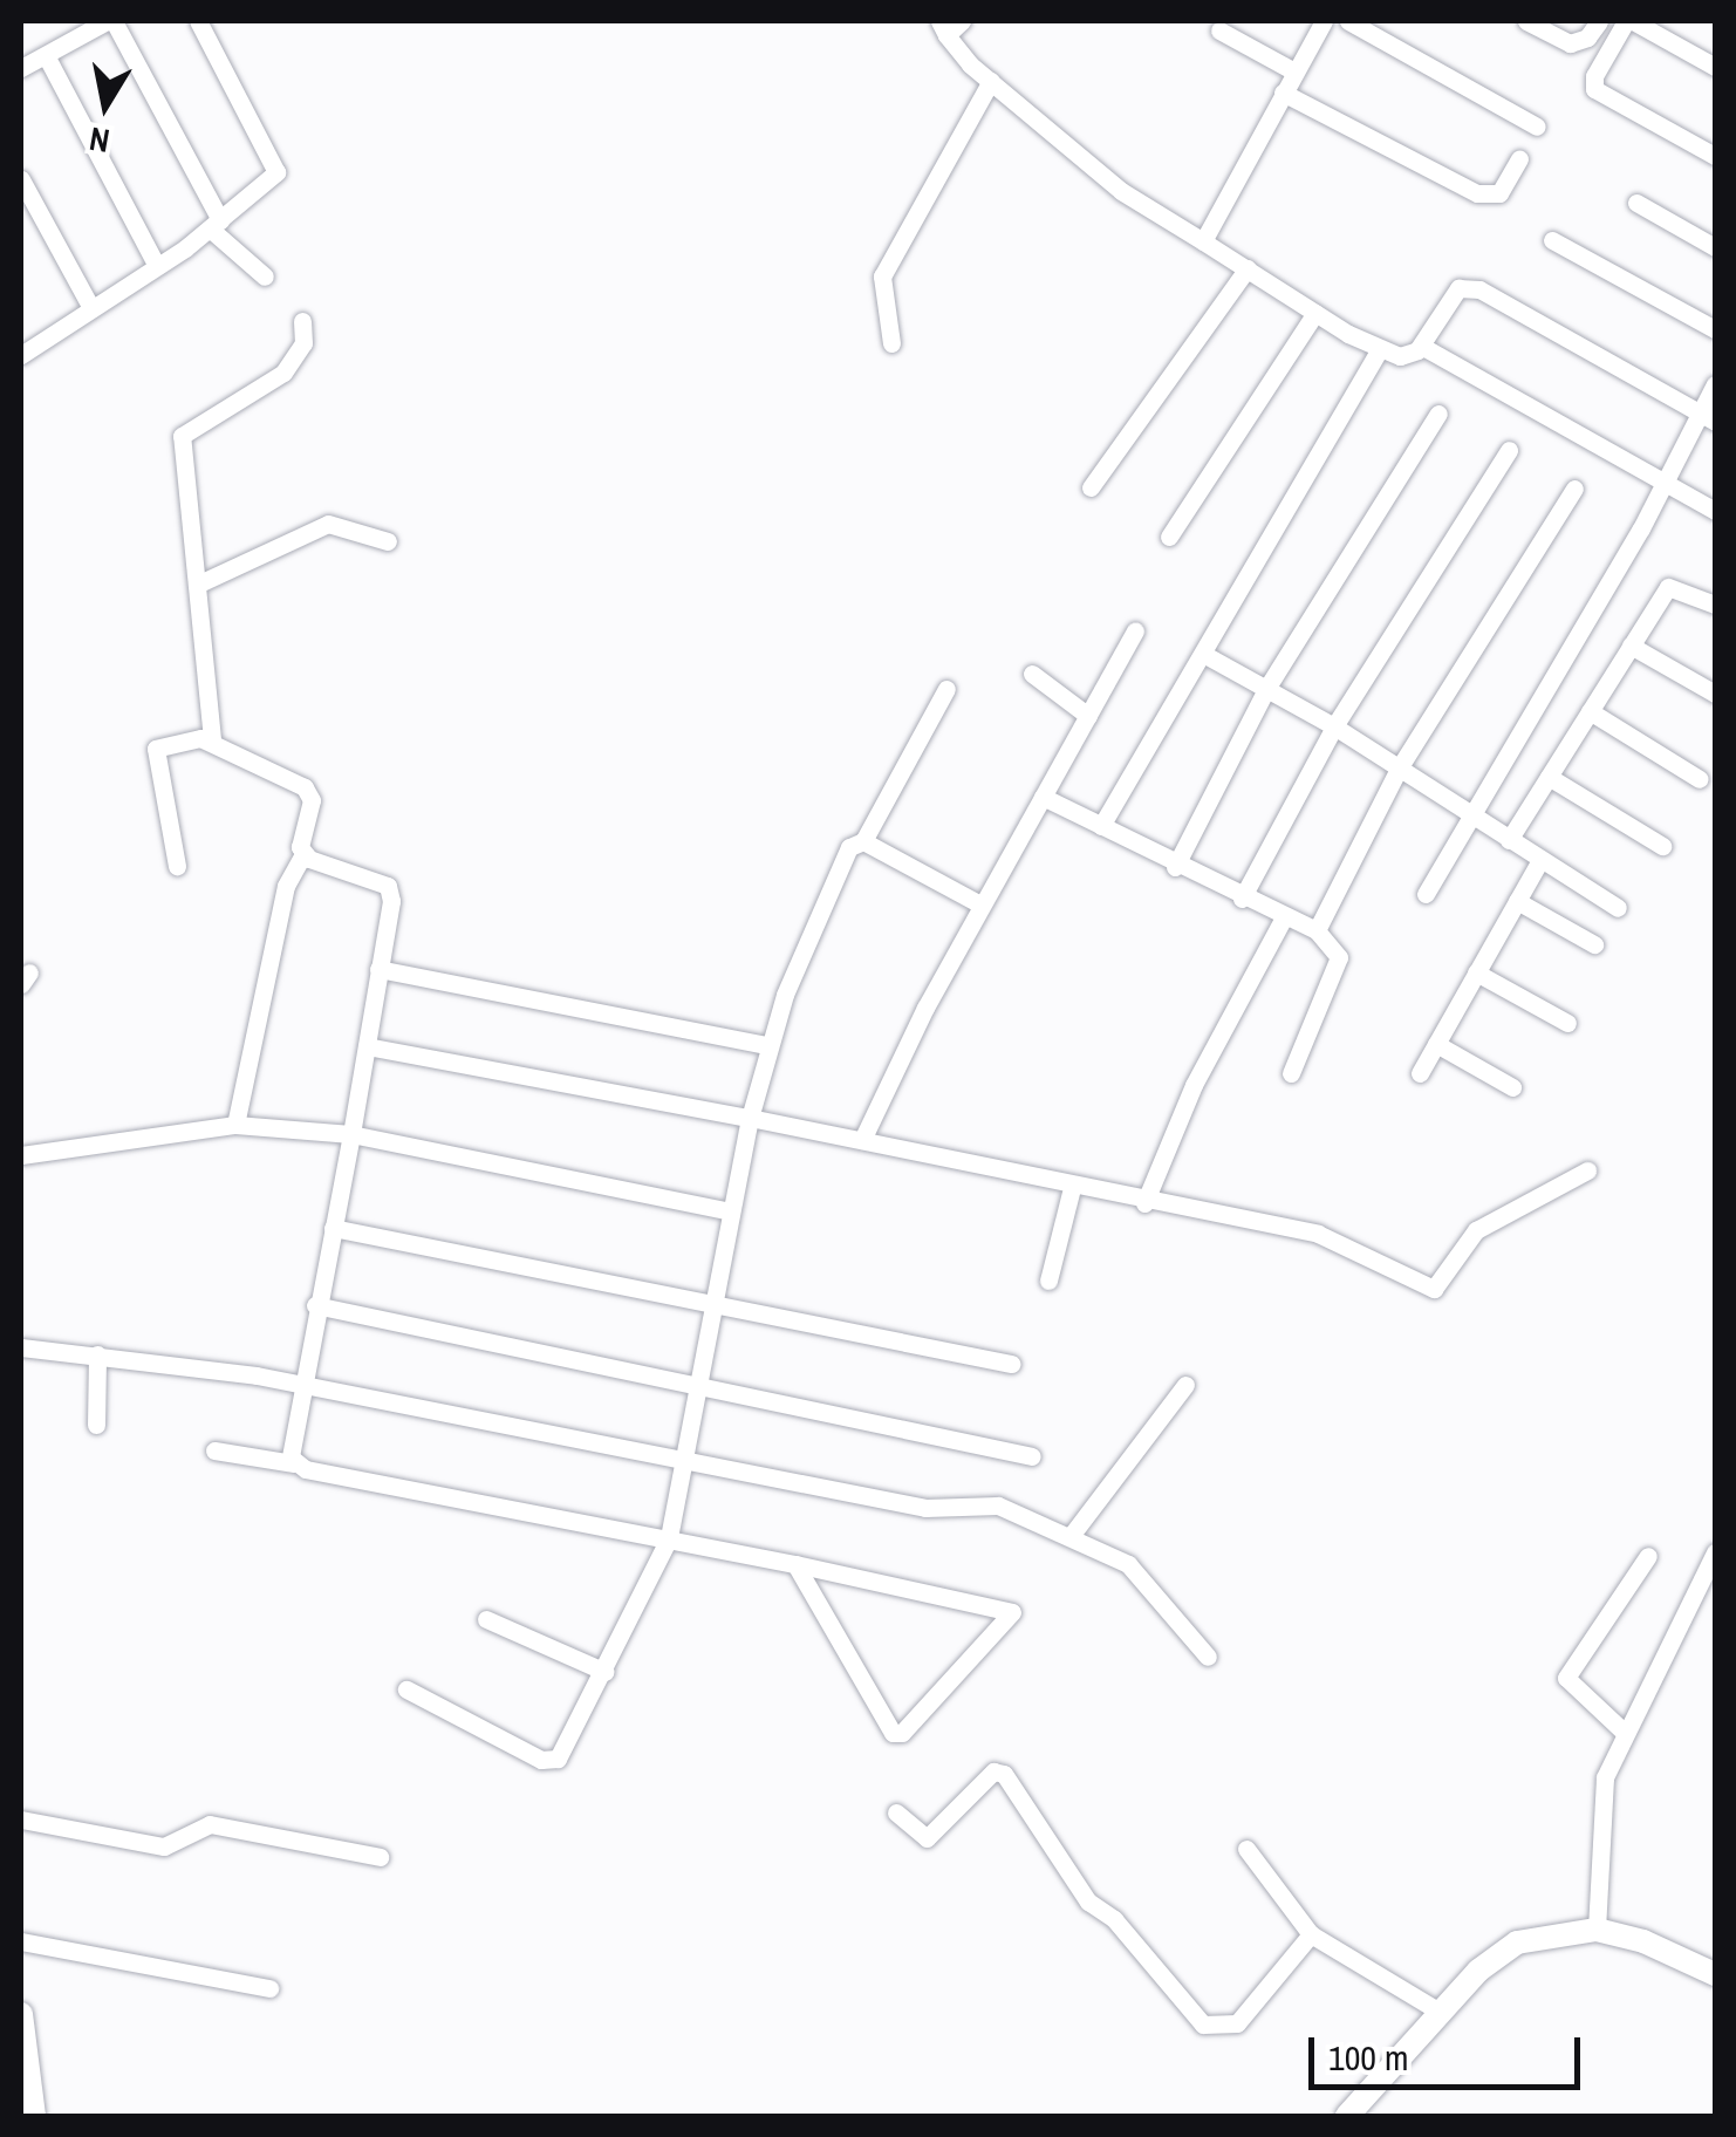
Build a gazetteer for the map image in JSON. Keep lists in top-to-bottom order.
{
  "scale_bar": "100 m",
  "north": "bottom"
}
